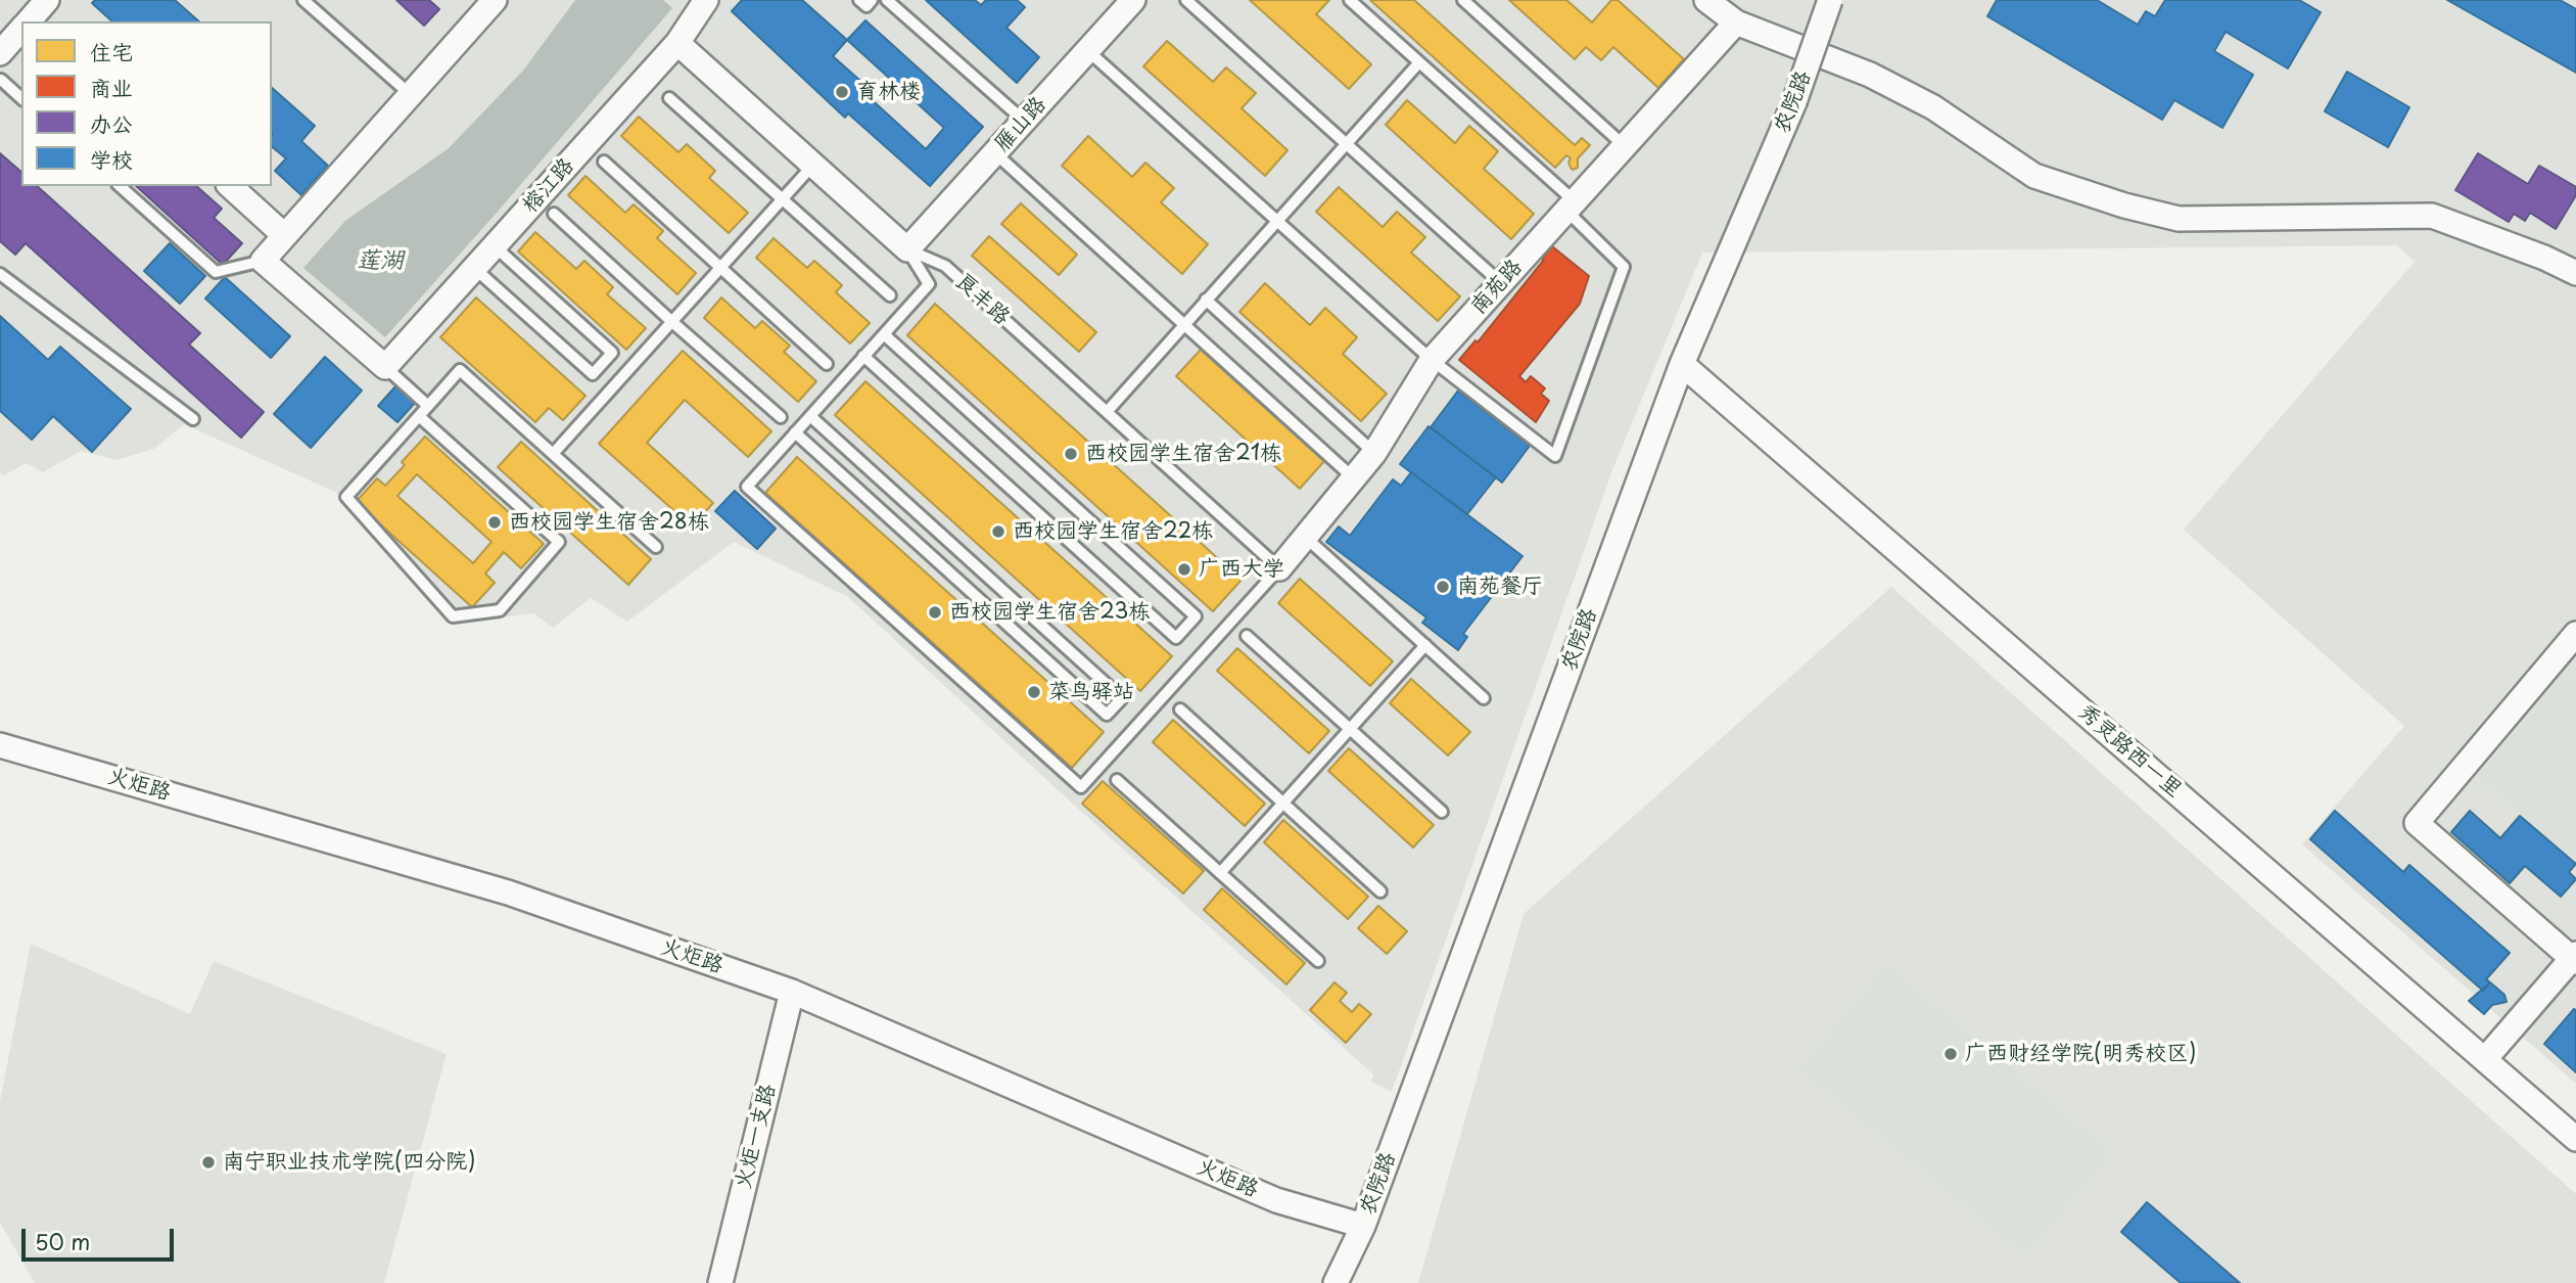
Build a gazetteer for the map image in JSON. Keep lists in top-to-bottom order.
{
  "streets": {
    "street": [
      "农院路",
      "雁山路",
      "榕江路",
      "南苑路",
      "良丰路",
      "秀灵路西一里",
      "火炬路",
      "火炬一支路"
    ]
  },
  "crossings": [
    ["农院路", "秀灵路西一里"],
    ["农院路", "火炬路"],
    ["雁山路", "良丰路"],
    ["榕江路", "良丰路"],
    ["南苑路", "良丰路"],
    ["火炬路", "火炬一支路"]
  ],
  "water": ["莲湖"],
  "places": [
    "育林楼",
    "西校园学生宿舍21栋",
    "西校园学生宿舍28栋",
    "西校园学生宿舍22栋",
    "广西大学",
    "南苑餐厅",
    "西校园学生宿舍23栋",
    "菜鸟驿站",
    "广西财经学院(明秀校区)",
    "南宁职业技术学院(四分院)"
  ],
  "legend": [
    "住宅",
    "商业",
    "办公",
    "学校"
  ],
  "scale_bar": "50 m"
}
